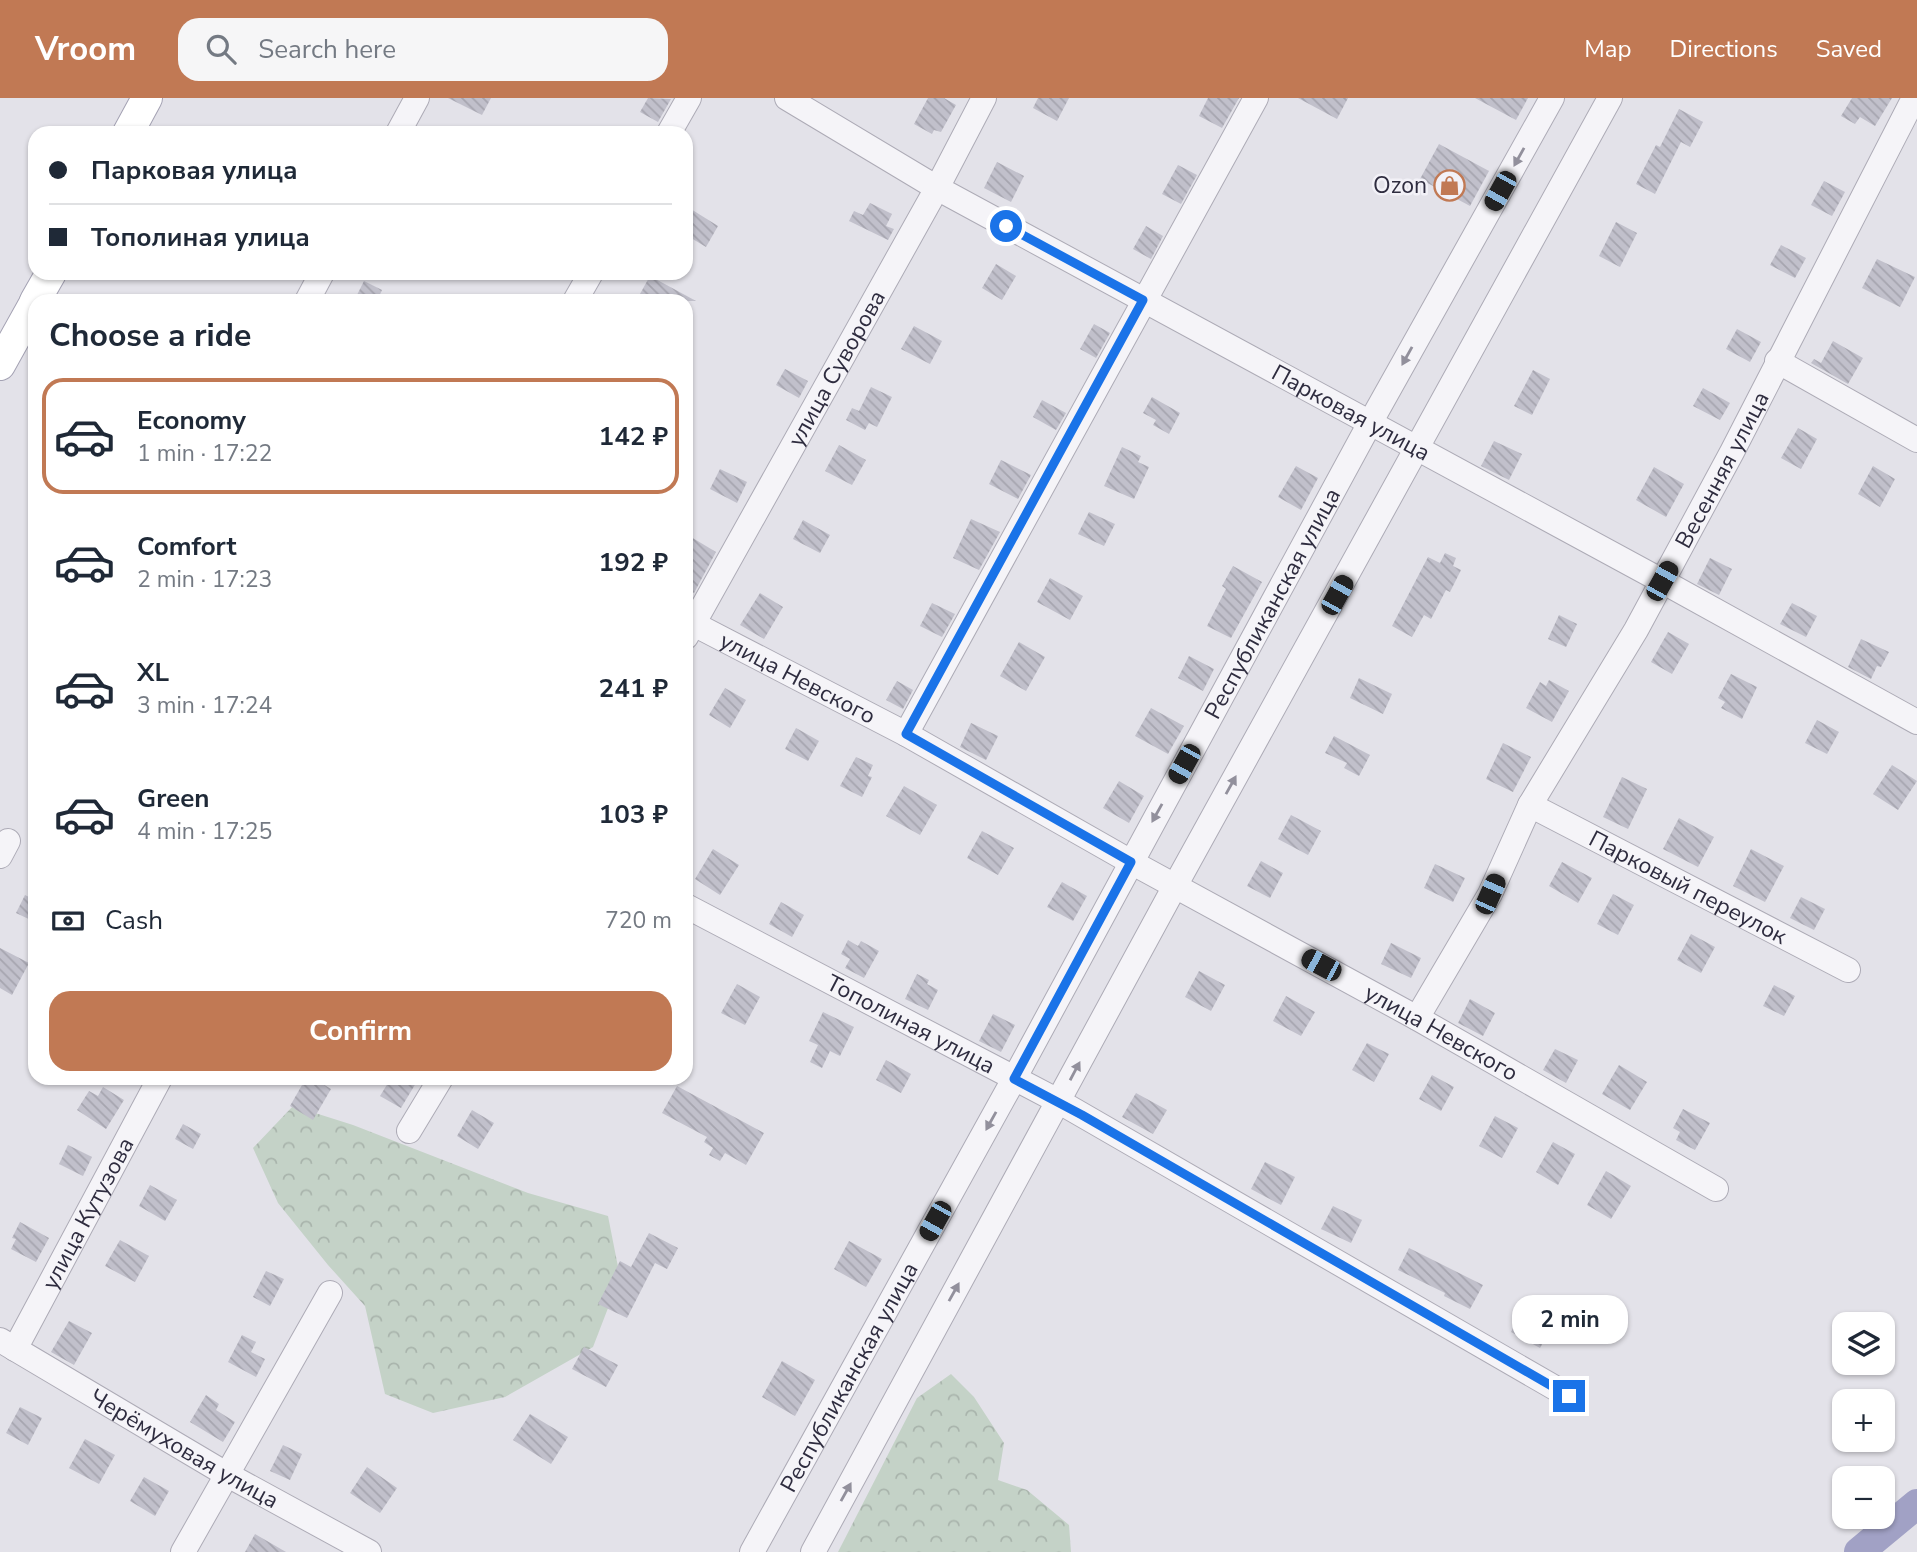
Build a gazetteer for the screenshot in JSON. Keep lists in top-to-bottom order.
{
  "streets": {
    "street": [
      "улица Суворова",
      "Парковая улица",
      "Весенняя улица",
      "Республиканская улица",
      "улица Невского",
      "Парковый переулок",
      "Тополиная улица",
      "улица Кутузова",
      "Черёмуховая улица"
    ]
  },
  "crossings": [
    ["улица Суворова", "Парковая улица"],
    ["Парковая улица", "Весенняя улица"],
    ["Парковая улица", "Республиканская улица"],
    ["Весенняя улица", "улица Невского"],
    ["Весенняя улица", "Парковый переулок"],
    ["Республиканская улица", "улица Невского"],
    ["Республиканская улица", "Тополиная улица"],
    ["улица Кутузова", "Черёмуховая улица"]
  ],
  "places": {
    "shop": ["Ozon"]
  },
  "page": {
    "header": "Vroom",
    "search": "Search here",
    "nav": ["Map", "Directions", "Saved"],
    "banner": ["Парковая улица", "Тополиная улица"],
    "heading": "Choose a ride",
    "list": [
      {
        "name": "Economy",
        "note": "1 min · 17:22",
        "value": "142 ₽"
      },
      {
        "name": "Comfort",
        "note": "2 min · 17:23",
        "value": "192 ₽"
      },
      {
        "name": "XL",
        "note": "3 min · 17:24",
        "value": "241 ₽"
      },
      {
        "name": "Green",
        "note": "4 min · 17:25",
        "value": "103 ₽"
      }
    ],
    "pay": ["Cash", "720 m"],
    "buttons": "Confirm",
    "bubble": "2 min",
    "map_buttons": ["+", "−"]
  }
}
